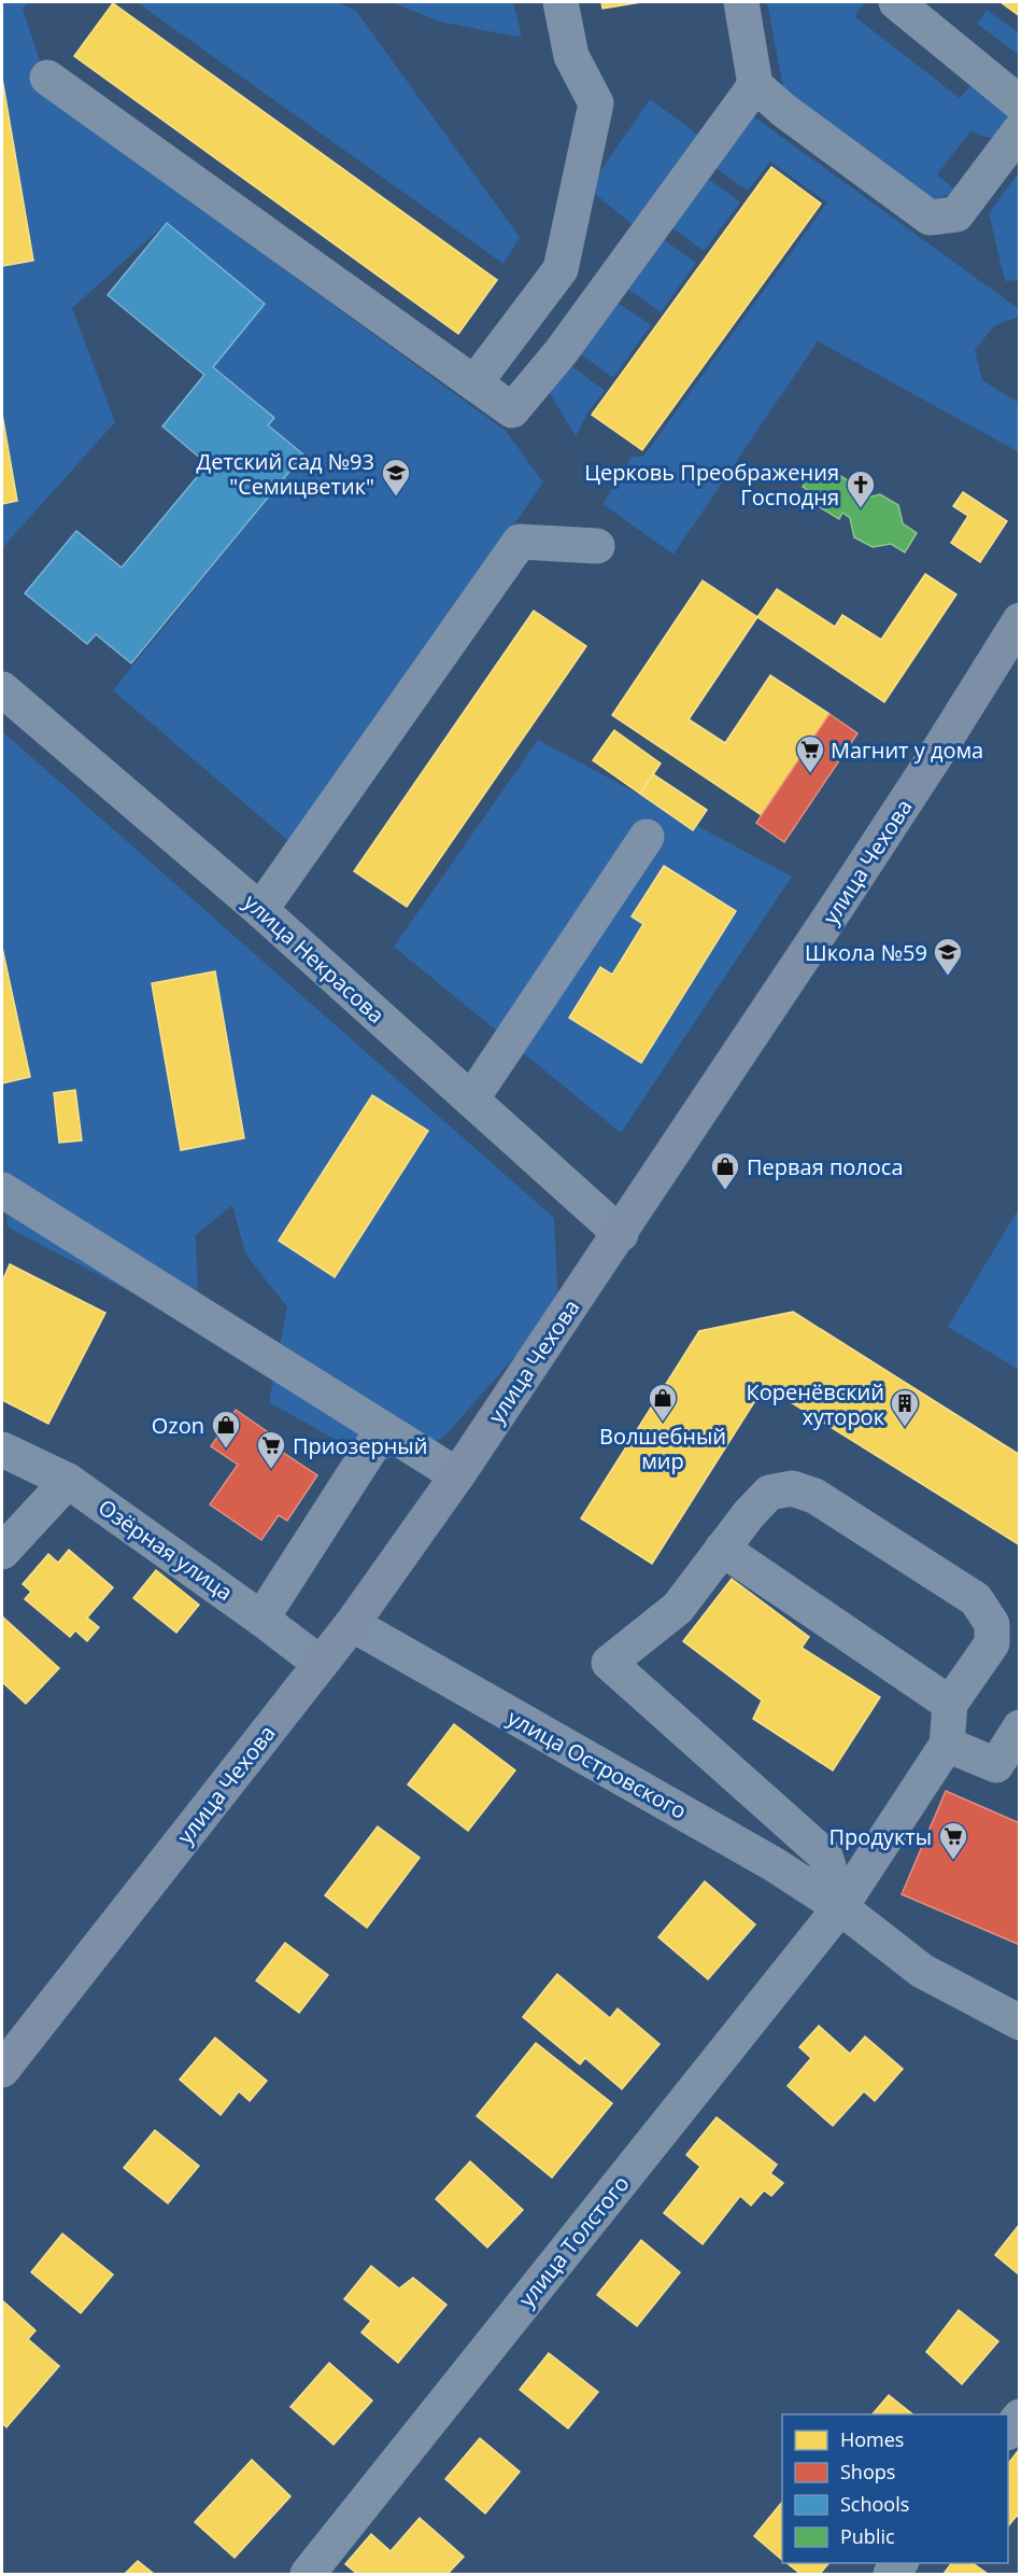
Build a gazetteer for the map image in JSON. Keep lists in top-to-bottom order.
{
  "streets": {
    "main road": ["улица Чехова"],
    "street": [
      "улица Некрасова",
      "Озёрная улица",
      "улица Островского",
      "улица Толстого"
    ]
  },
  "crossings": [
    ["улица Чехова", "улица Некрасова"],
    ["улица Чехова", "Озёрная улица"],
    ["улица Чехова", "улица Островского"],
    ["улица Островского", "улица Толстого"]
  ],
  "places": {
    "school or university": ["Детский сад №93 \"Семицветик\"", "Школа №59"],
    "church": ["Церковь Преображения Господня"],
    "supermarket": ["Магнит у дома", "Приозерный", "Продукты"],
    "shop": ["Первая полоса", "Волшебный мир", "Ozon"],
    "building": ["Коренёвский хуторок"]
  },
  "legend": [
    "Homes",
    "Shops",
    "Schools",
    "Public"
  ]
}
